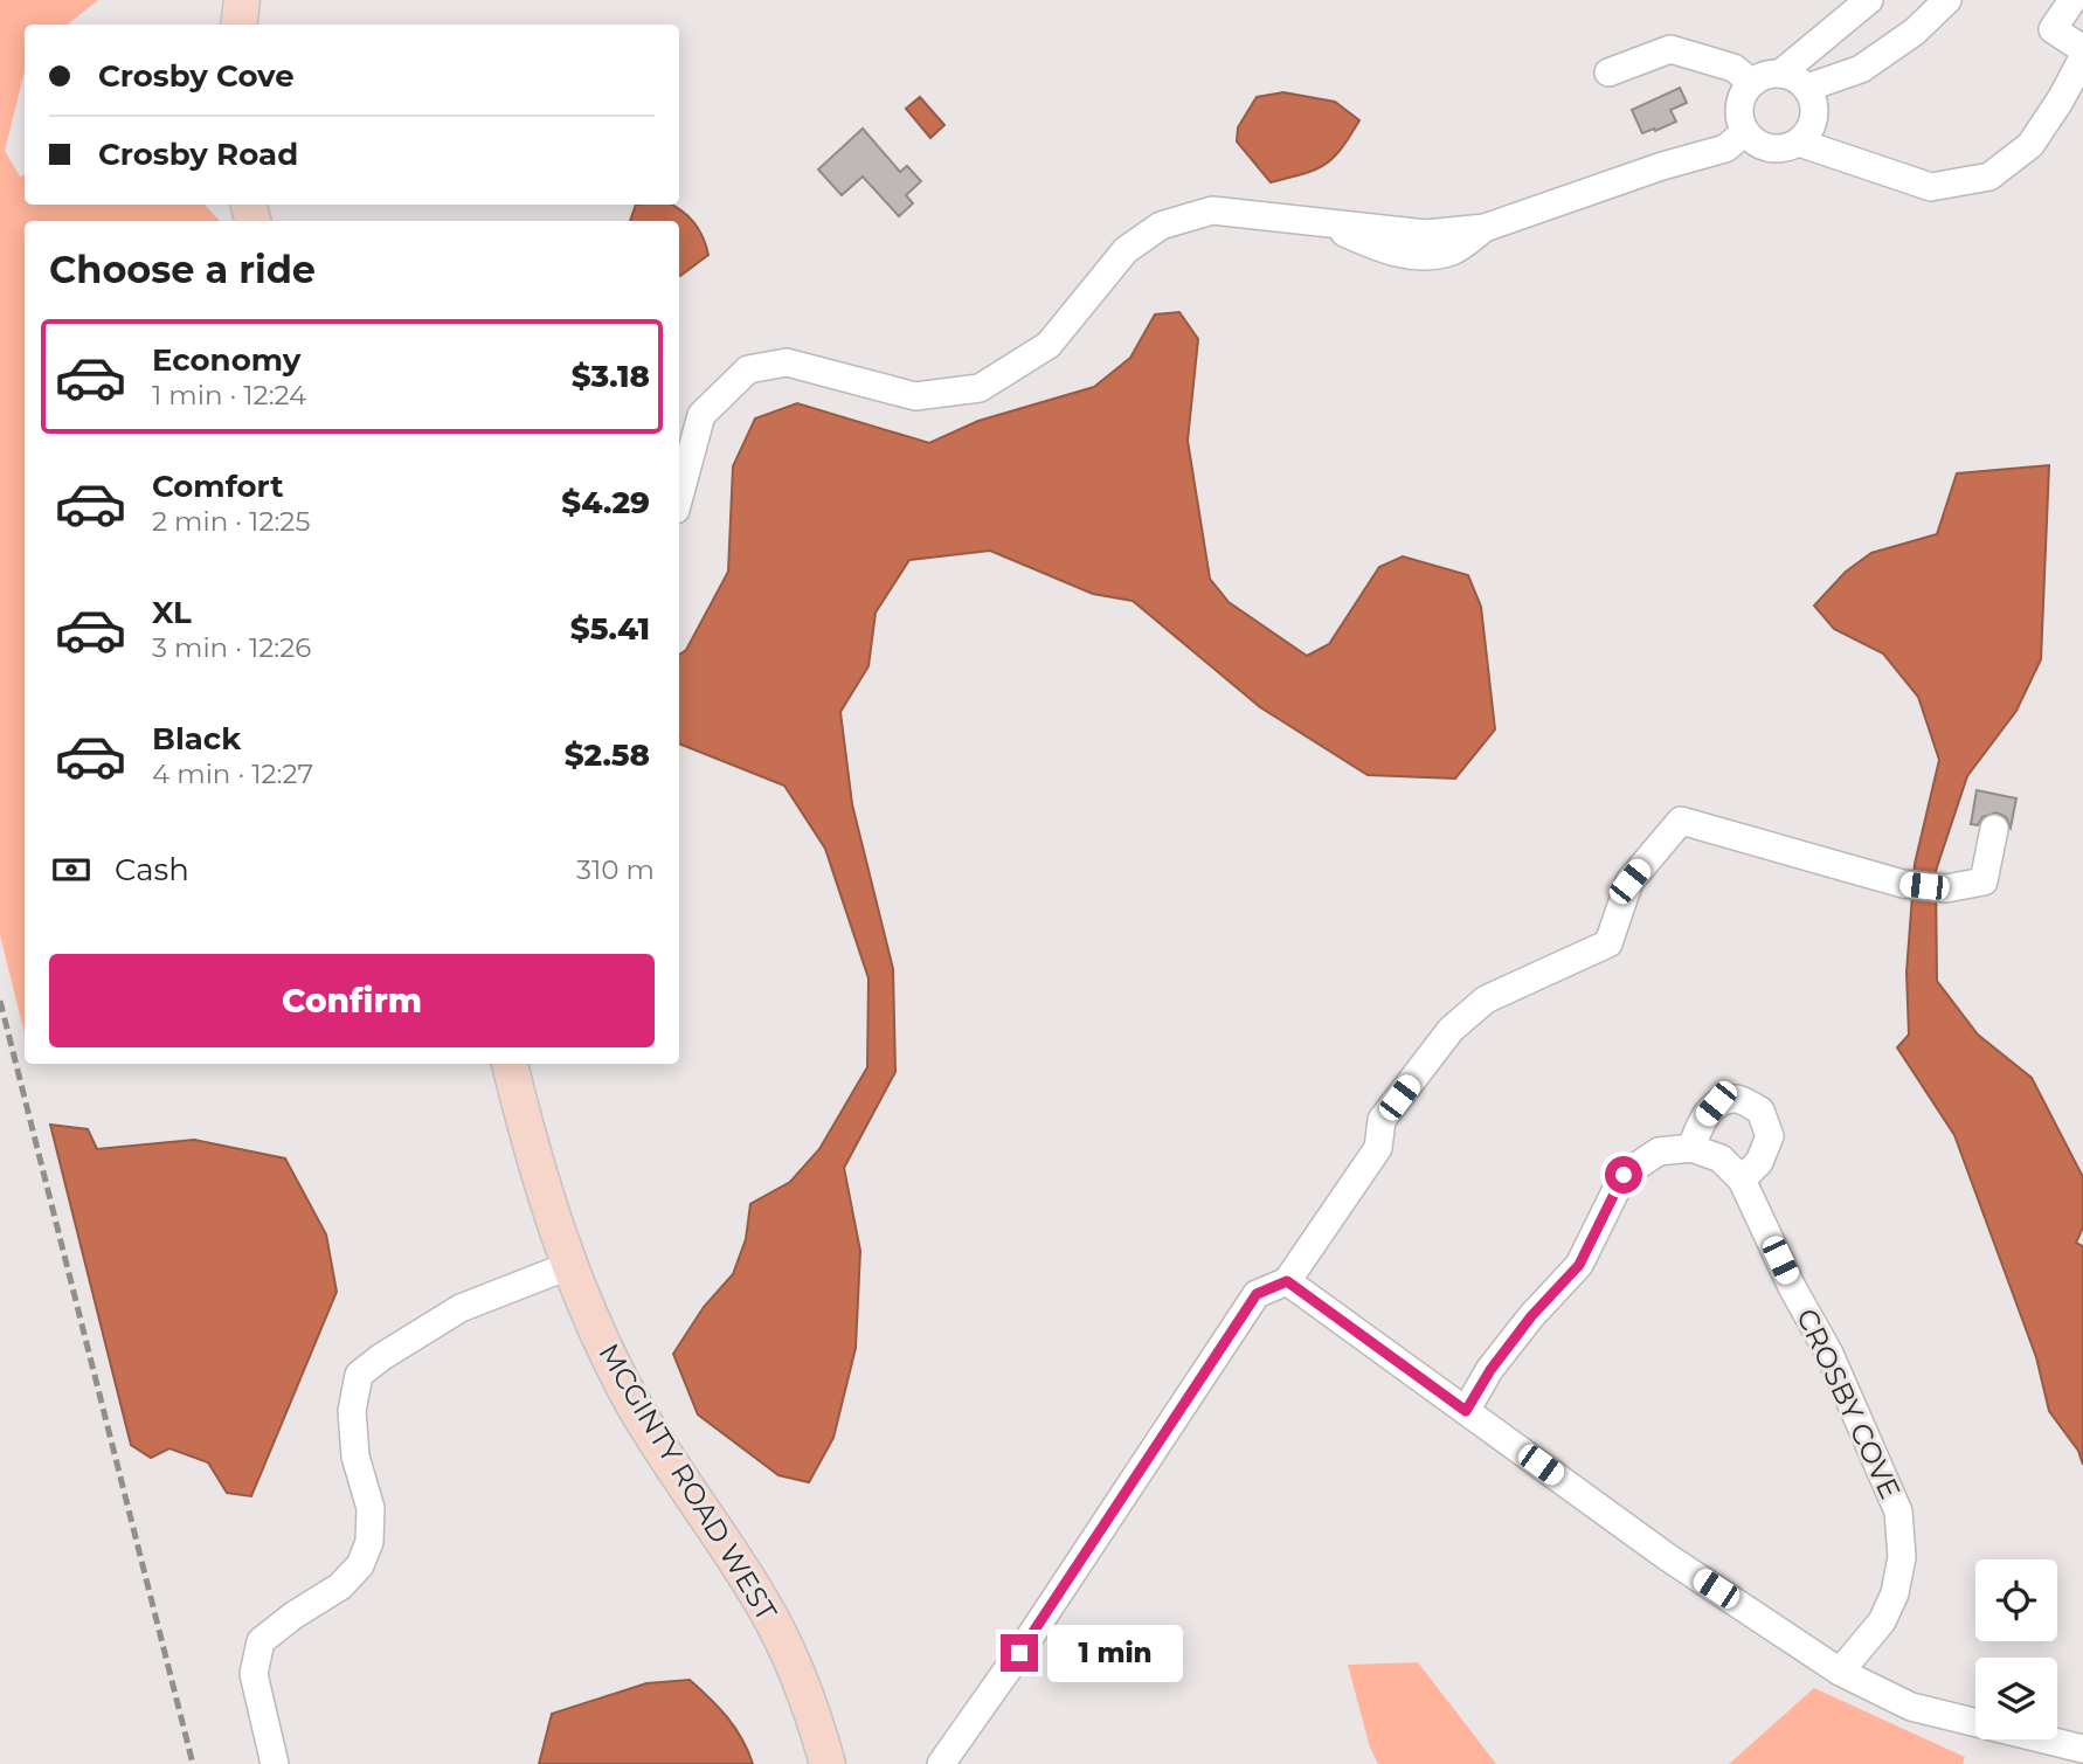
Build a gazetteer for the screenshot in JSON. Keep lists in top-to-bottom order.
{
  "streets": {
    "main road": ["MCGINTY ROAD WEST"],
    "street": ["CROSBY COVE"]
  },
  "page": {
    "banner": ["Crosby Cove", "Crosby Road"],
    "heading": "Choose a ride",
    "list": [
      {
        "name": "Economy",
        "note": "1 min · 12:24",
        "value": "$3.18"
      },
      {
        "name": "Comfort",
        "note": "2 min · 12:25",
        "value": "$4.29"
      },
      {
        "name": "XL",
        "note": "3 min · 12:26",
        "value": "$5.41"
      },
      {
        "name": "Black",
        "note": "4 min · 12:27",
        "value": "$2.58"
      }
    ],
    "pay": ["Cash", "310 m"],
    "buttons": "Confirm",
    "bubble": "1 min"
  }
}
